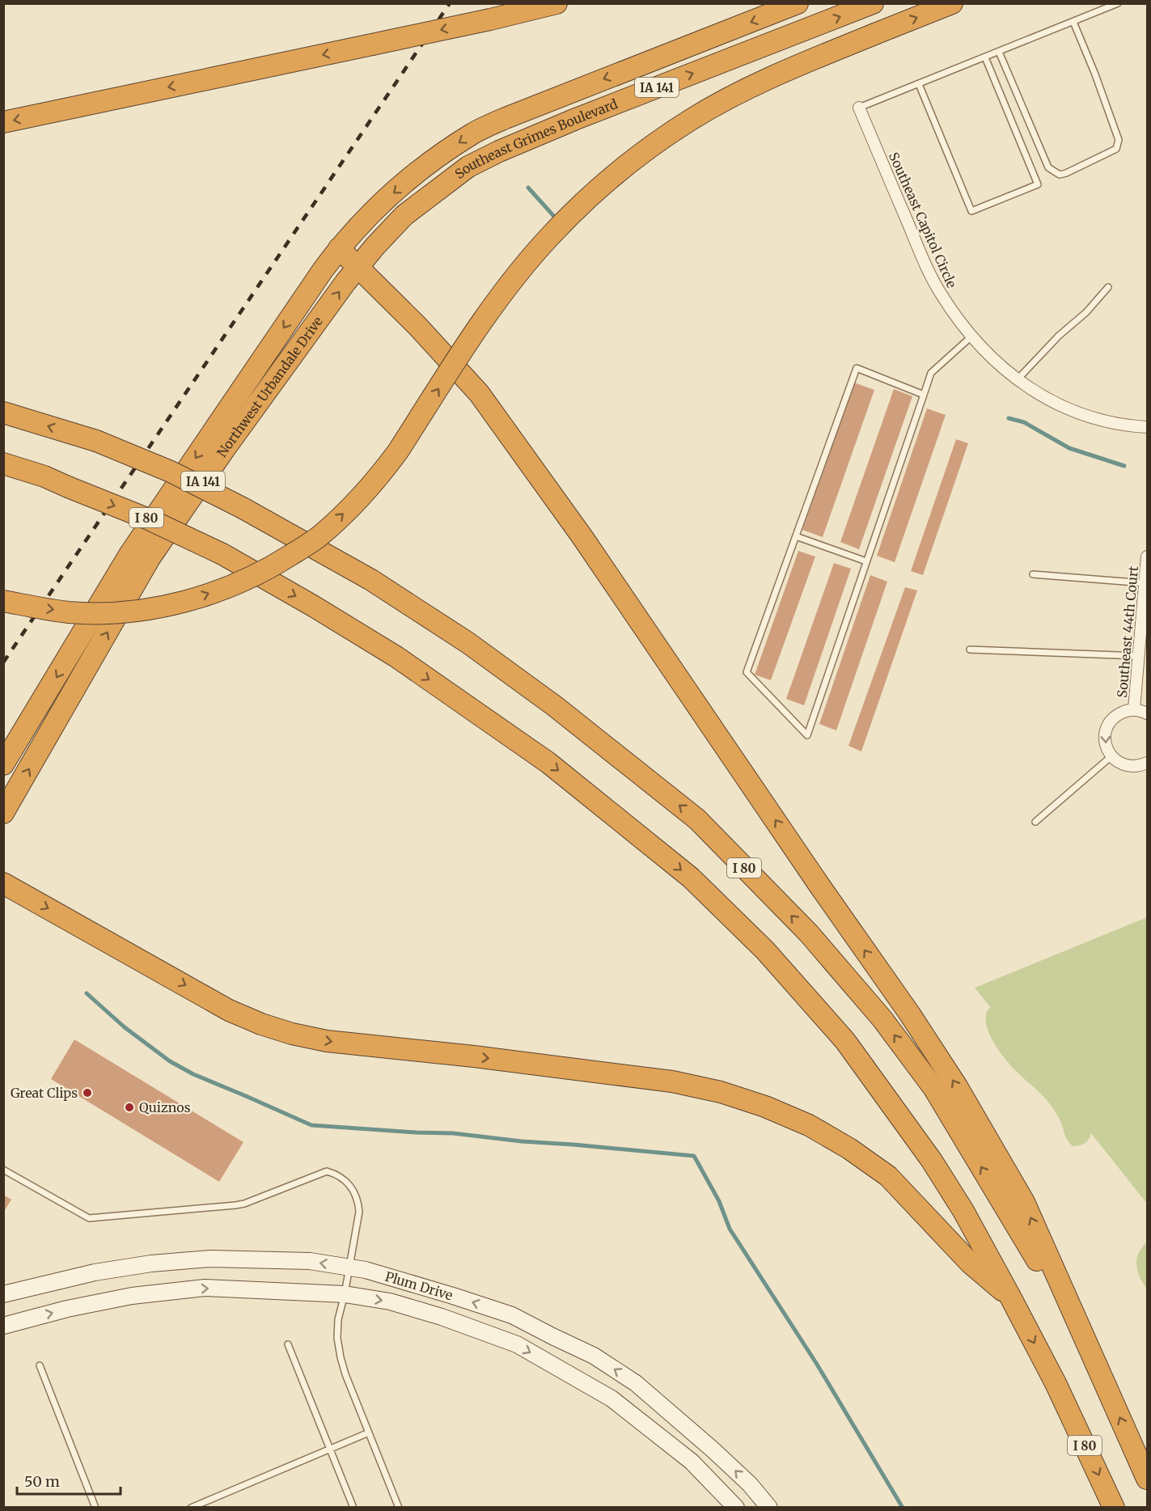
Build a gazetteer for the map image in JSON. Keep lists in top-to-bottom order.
{
  "streets": {
    "highway": [
      "IA 141",
      "Southeast Grimes Boulevard",
      "Northwest Urbandale Drive",
      "I 80"
    ],
    "street": ["Southeast Capitol Circle", "Southeast 44th Court", "Plum Drive"]
  },
  "crossings": [
    ["Southeast Grimes Boulevard", "Northwest Urbandale Drive"]
  ],
  "places": ["Great Clips", "Quiznos"],
  "scale_bar": "50 m"
}
